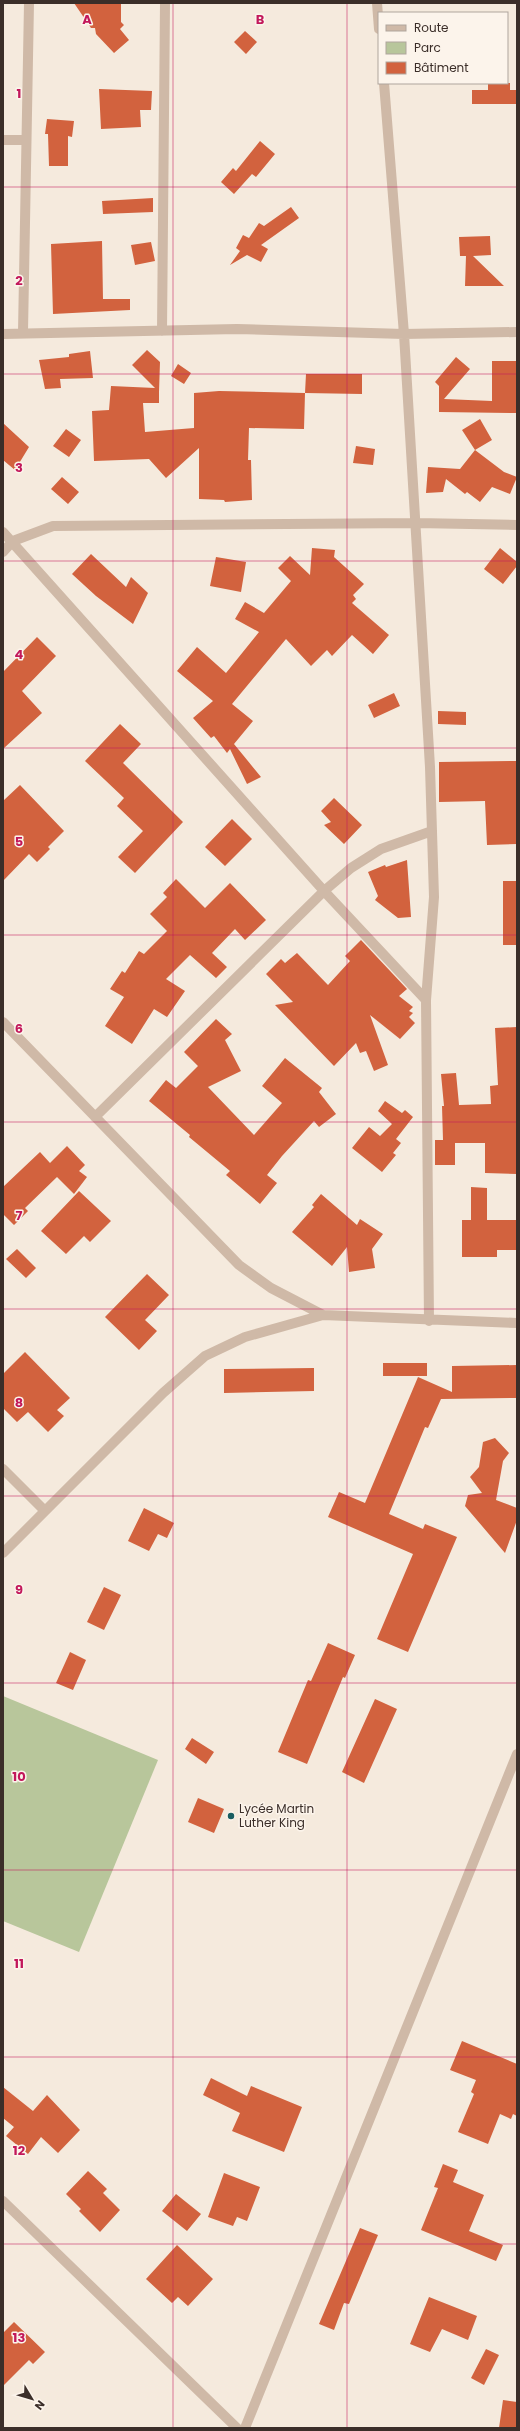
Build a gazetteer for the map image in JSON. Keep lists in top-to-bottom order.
{
  "places": ["Lycée Martin Luther King"],
  "legend": ["Route", "Parc", "Bâtiment"],
  "north": "bottom right",
  "grid": {
    "columns": ["A", "B"],
    "rows": [
      "1",
      "2",
      "3",
      "4",
      "5",
      "6",
      "7",
      "8",
      "9",
      "10",
      "11",
      "12",
      "13"
    ]
  }
}
